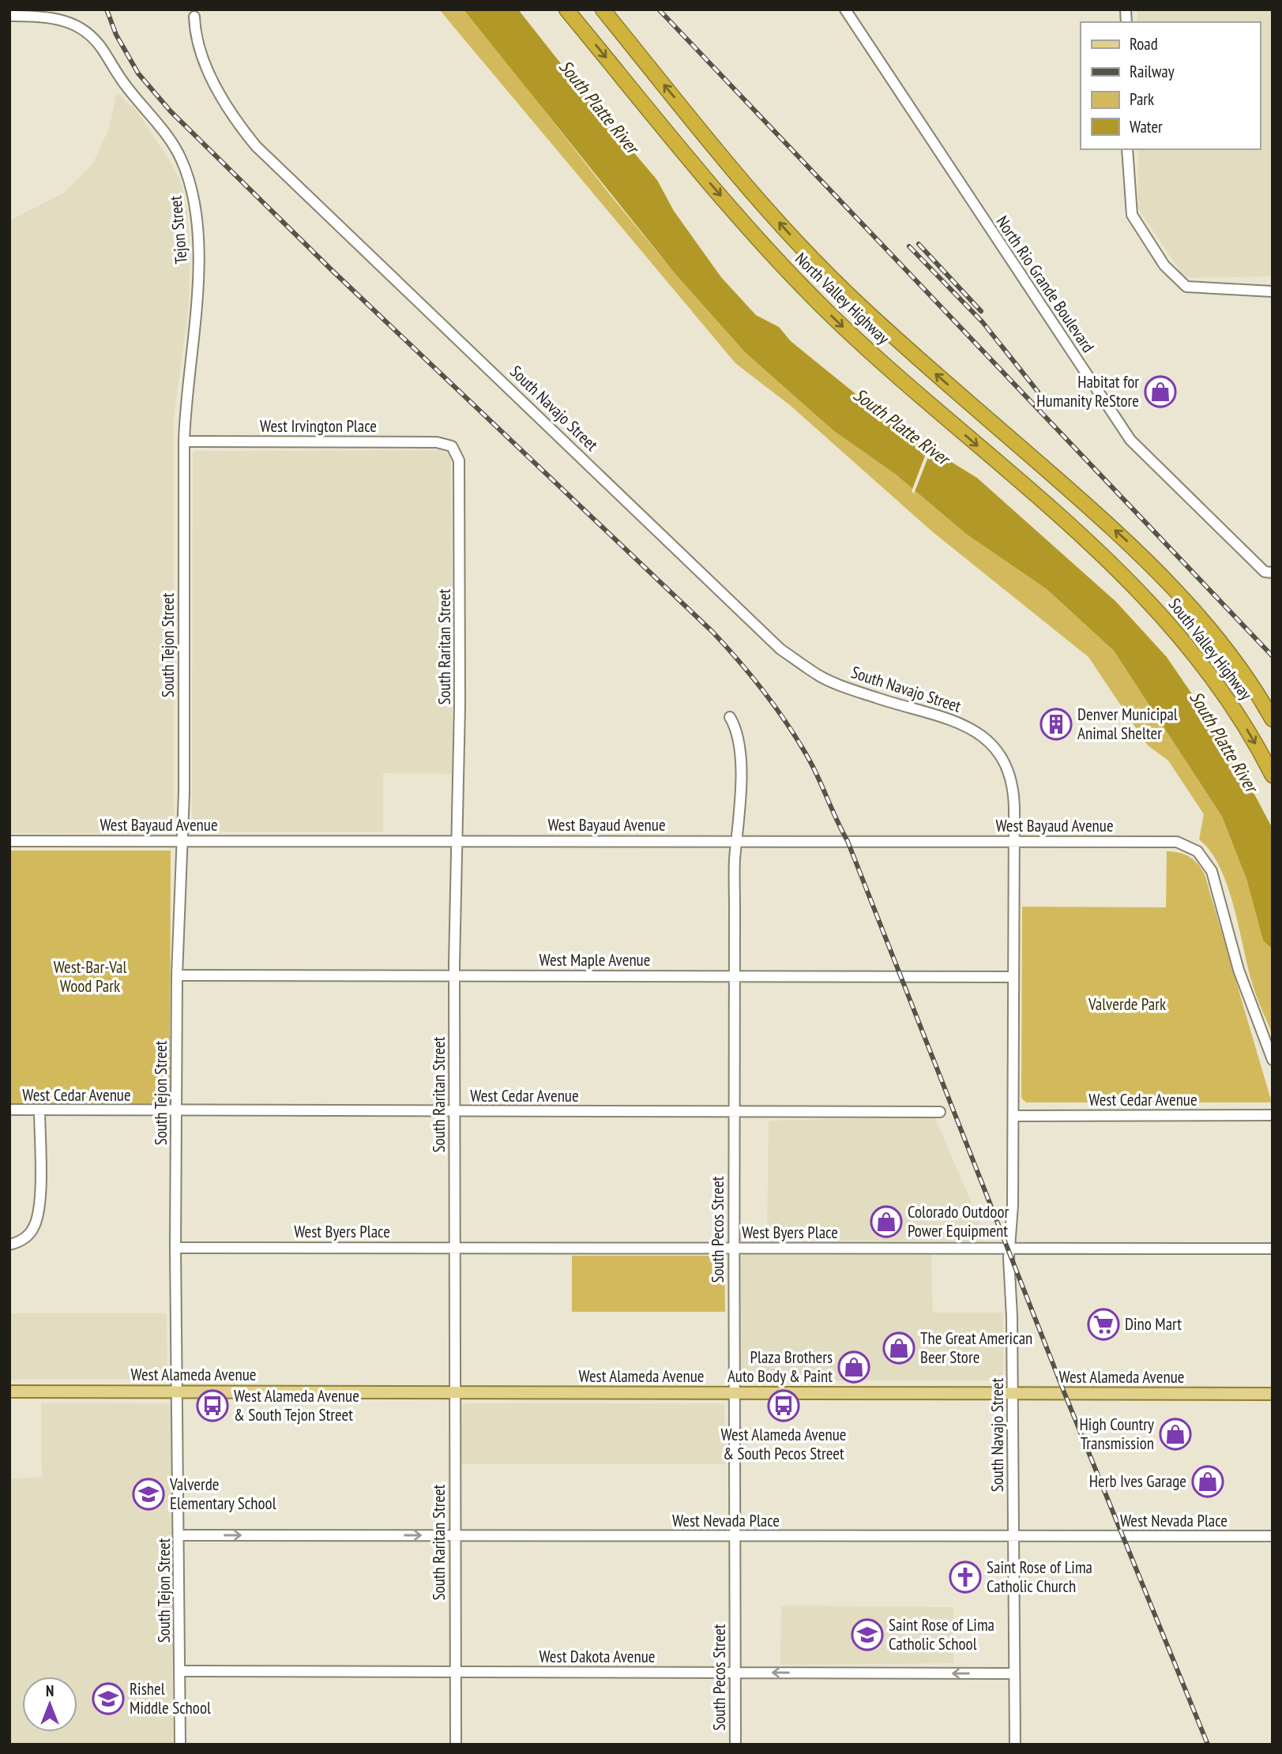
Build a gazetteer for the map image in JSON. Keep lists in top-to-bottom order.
{
  "streets": {
    "highway": ["North Valley Highway", "South Valley Highway"],
    "main road": ["West Alameda Avenue"],
    "street": [
      "Tejon Street",
      "North Rio Grande Boulevard",
      "South Navajo Street",
      "West Irvington Place",
      "South Tejon Street",
      "South Raritan Street",
      "West Bayaud Avenue",
      "West Maple Avenue",
      "West Cedar Avenue",
      "South Pecos Street",
      "West Byers Place",
      "West Nevada Place",
      "West Dakota Avenue"
    ]
  },
  "crossings": [
    ["Tejon Street", "West Irvington Place"],
    ["Tejon Street", "South Tejon Street"],
    ["North Valley Highway", "South Valley Highway"],
    ["South Navajo Street", "West Bayaud Avenue"],
    ["South Navajo Street", "West Maple Avenue"],
    ["South Navajo Street", "West Cedar Avenue"],
    ["South Navajo Street", "West Byers Place"],
    ["South Navajo Street", "West Alameda Avenue"],
    ["South Navajo Street", "West Nevada Place"],
    ["South Navajo Street", "West Dakota Avenue"],
    ["West Irvington Place", "South Tejon Street"],
    ["West Irvington Place", "South Raritan Street"],
    ["South Tejon Street", "West Bayaud Avenue"],
    ["South Tejon Street", "West Maple Avenue"],
    ["South Tejon Street", "West Cedar Avenue"],
    ["South Tejon Street", "West Byers Place"],
    ["South Tejon Street", "West Alameda Avenue"],
    ["South Tejon Street", "West Nevada Place"],
    ["South Tejon Street", "West Dakota Avenue"],
    ["South Raritan Street", "West Bayaud Avenue"],
    ["South Raritan Street", "West Maple Avenue"],
    ["South Raritan Street", "West Cedar Avenue"],
    ["South Raritan Street", "West Byers Place"],
    ["South Raritan Street", "West Alameda Avenue"],
    ["South Raritan Street", "West Nevada Place"],
    ["South Raritan Street", "West Dakota Avenue"],
    ["West Bayaud Avenue", "South Pecos Street"],
    ["West Maple Avenue", "South Pecos Street"],
    ["West Cedar Avenue", "South Pecos Street"],
    ["South Pecos Street", "West Byers Place"],
    ["South Pecos Street", "West Alameda Avenue"],
    ["South Pecos Street", "West Nevada Place"],
    ["South Pecos Street", "West Dakota Avenue"]
  ],
  "water": ["South Platte River"],
  "parks": ["West-Bar-Val Wood Park", "Valverde Park"],
  "places": {
    "shop": [
      "Habitat for Humanity ReStore",
      "Colorado Outdoor Power Equipment",
      "The Great American Beer Store",
      "Plaza Brothers Auto Body & Paint",
      "High Country Transmission",
      "Herb Ives Garage"
    ],
    "building": ["Denver Municipal Animal Shelter"],
    "supermarket": ["Dino Mart"],
    "bus stop": ["West Alameda Avenue & South Tejon Street", "West Alameda Avenue & South Pecos Street"],
    "school or university": ["Valverde Elementary School", "Saint Rose of Lima Catholic School", "Rishel Middle School"],
    "church": ["Saint Rose of Lima Catholic Church"]
  },
  "legend": [
    "Road",
    "Railway",
    "Park",
    "Water"
  ],
  "north": "top"
}
